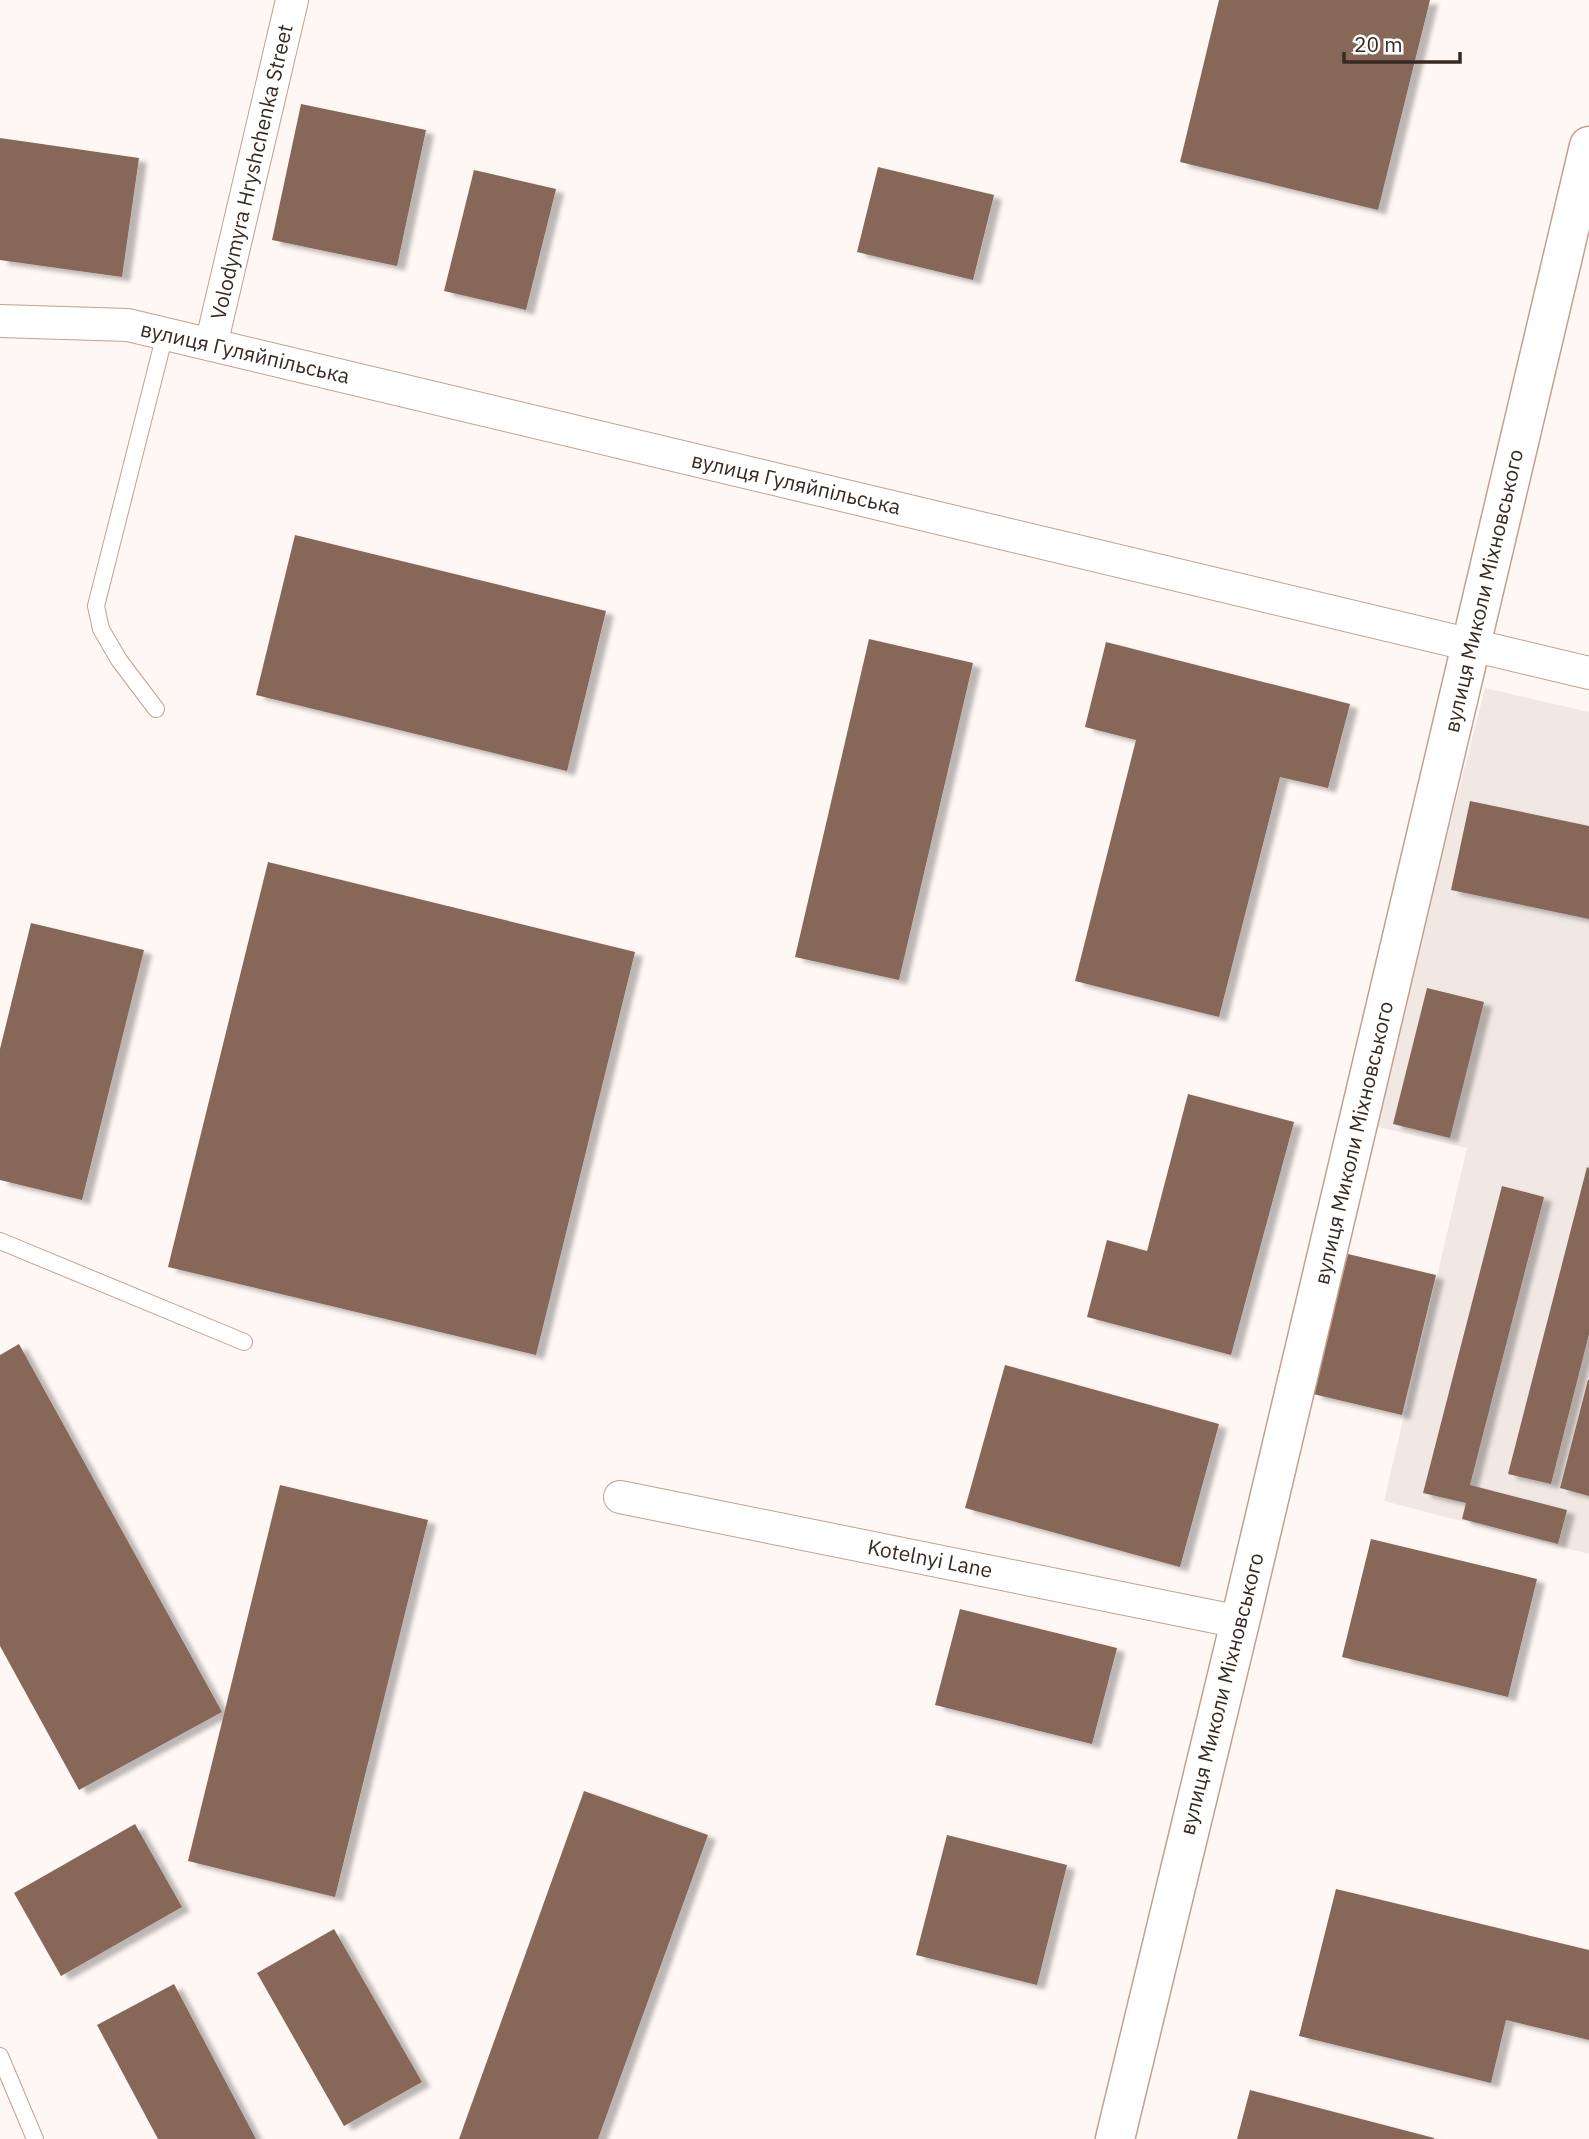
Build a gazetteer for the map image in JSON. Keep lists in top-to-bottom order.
{
  "streets": {
    "street": [
      "Volodymyra Hryshchenka Street",
      "вулиця Гуляйпільська",
      "вулиця Миколи Міхновського",
      "Kotelnyi Lane"
    ]
  },
  "crossings": [
    ["Volodymyra Hryshchenka Street", "вулиця Гуляйпільська"],
    ["вулиця Гуляйпільська", "вулиця Миколи Міхновського"],
    ["вулиця Миколи Міхновського", "Kotelnyi Lane"]
  ],
  "scale_bar": "20 m"
}
